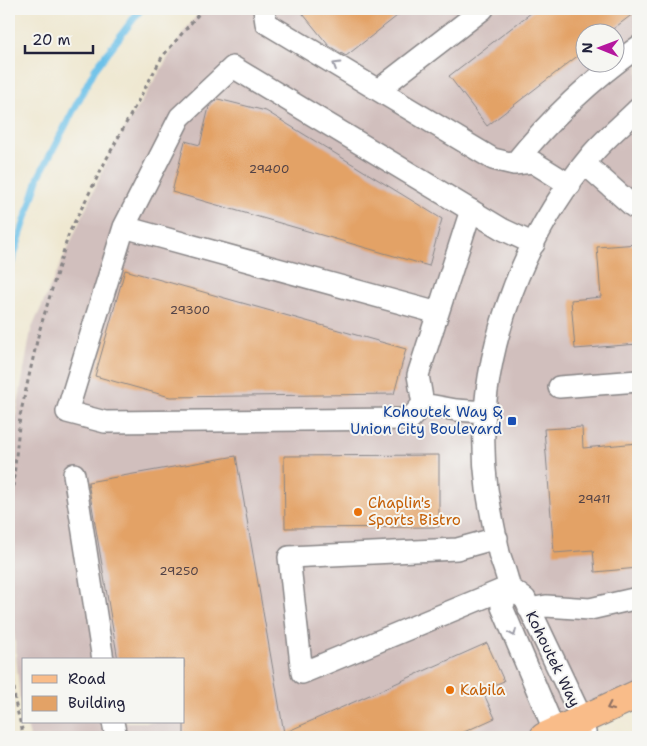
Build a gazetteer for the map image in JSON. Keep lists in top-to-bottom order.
{
  "streets": {
    "street": ["Kohoutek Way"]
  },
  "places": {
    "transit": ["Kohoutek Way & Union City Boulevard"],
    "other": ["Chaplin's Sports Bistro", "Kabila"]
  },
  "house_numbers": [
    "29400",
    "29300",
    "29411",
    "29250"
  ],
  "legend": ["Road", "Building"],
  "scale_bar": "20 m",
  "north": "left"
}
